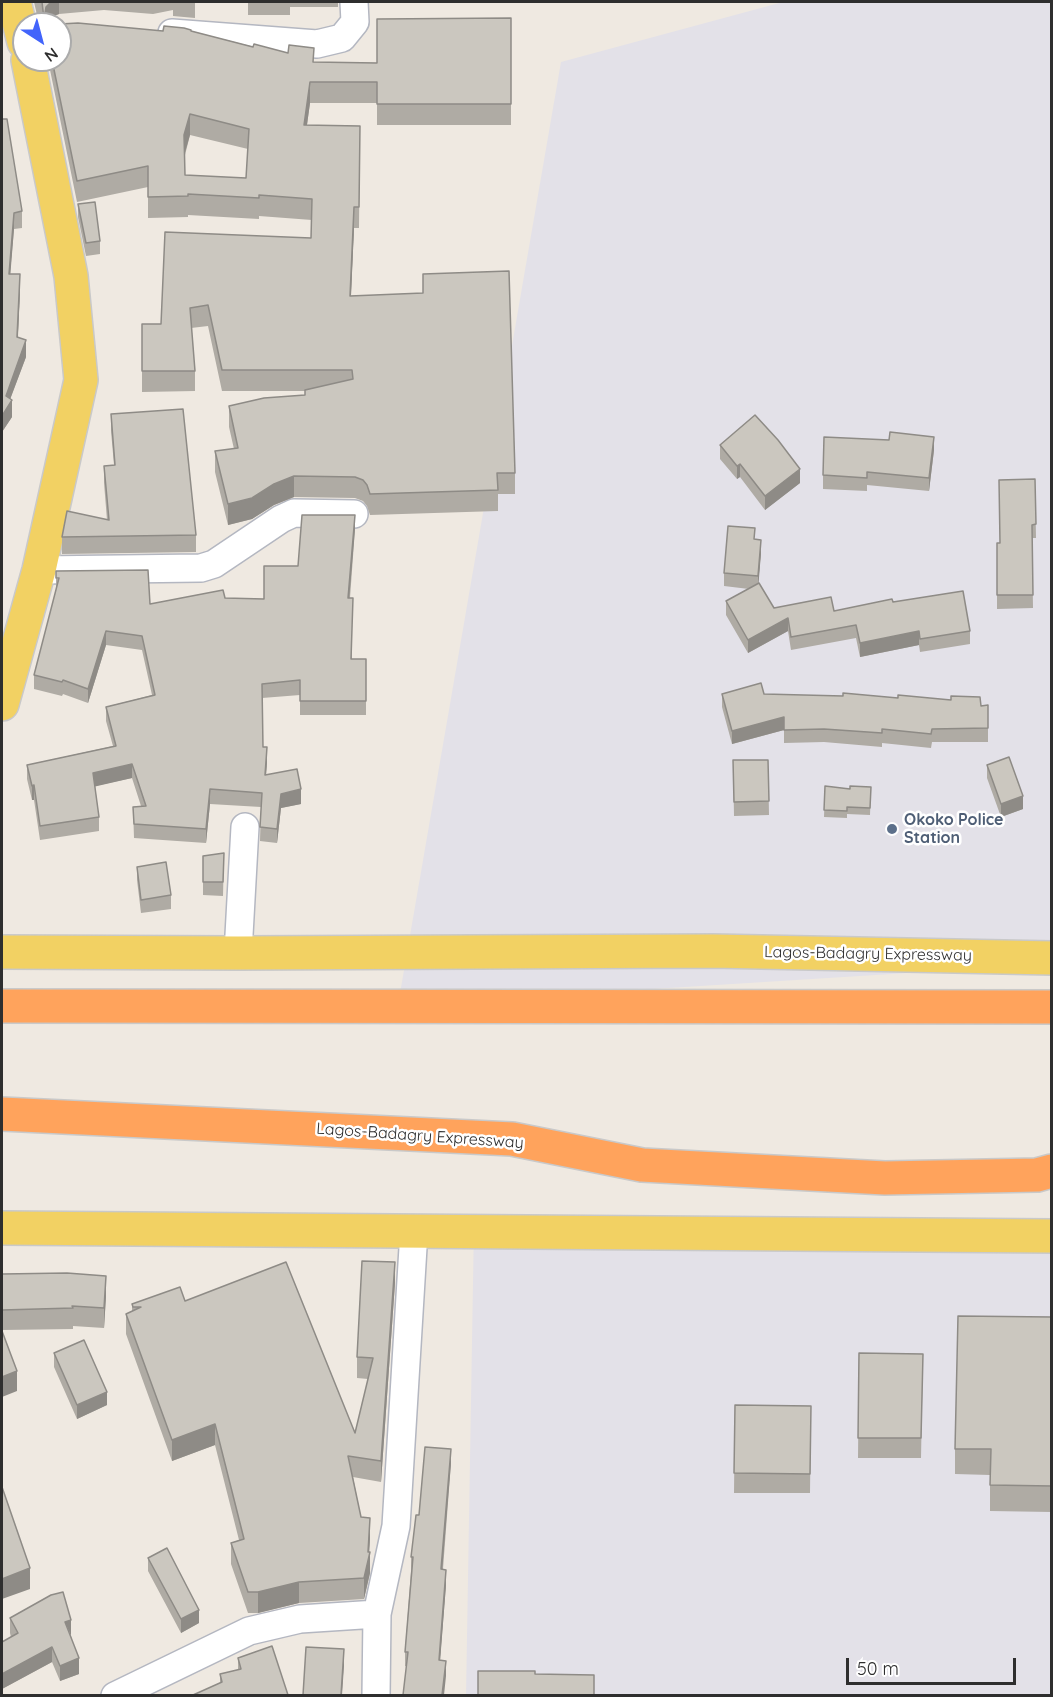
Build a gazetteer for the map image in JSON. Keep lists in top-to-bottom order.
{
  "streets": {
    "highway": ["Lagos-Badagry Expressway"]
  },
  "places": ["Okoko Police Station"],
  "scale_bar": "50 m",
  "north": "bottom right"
}
